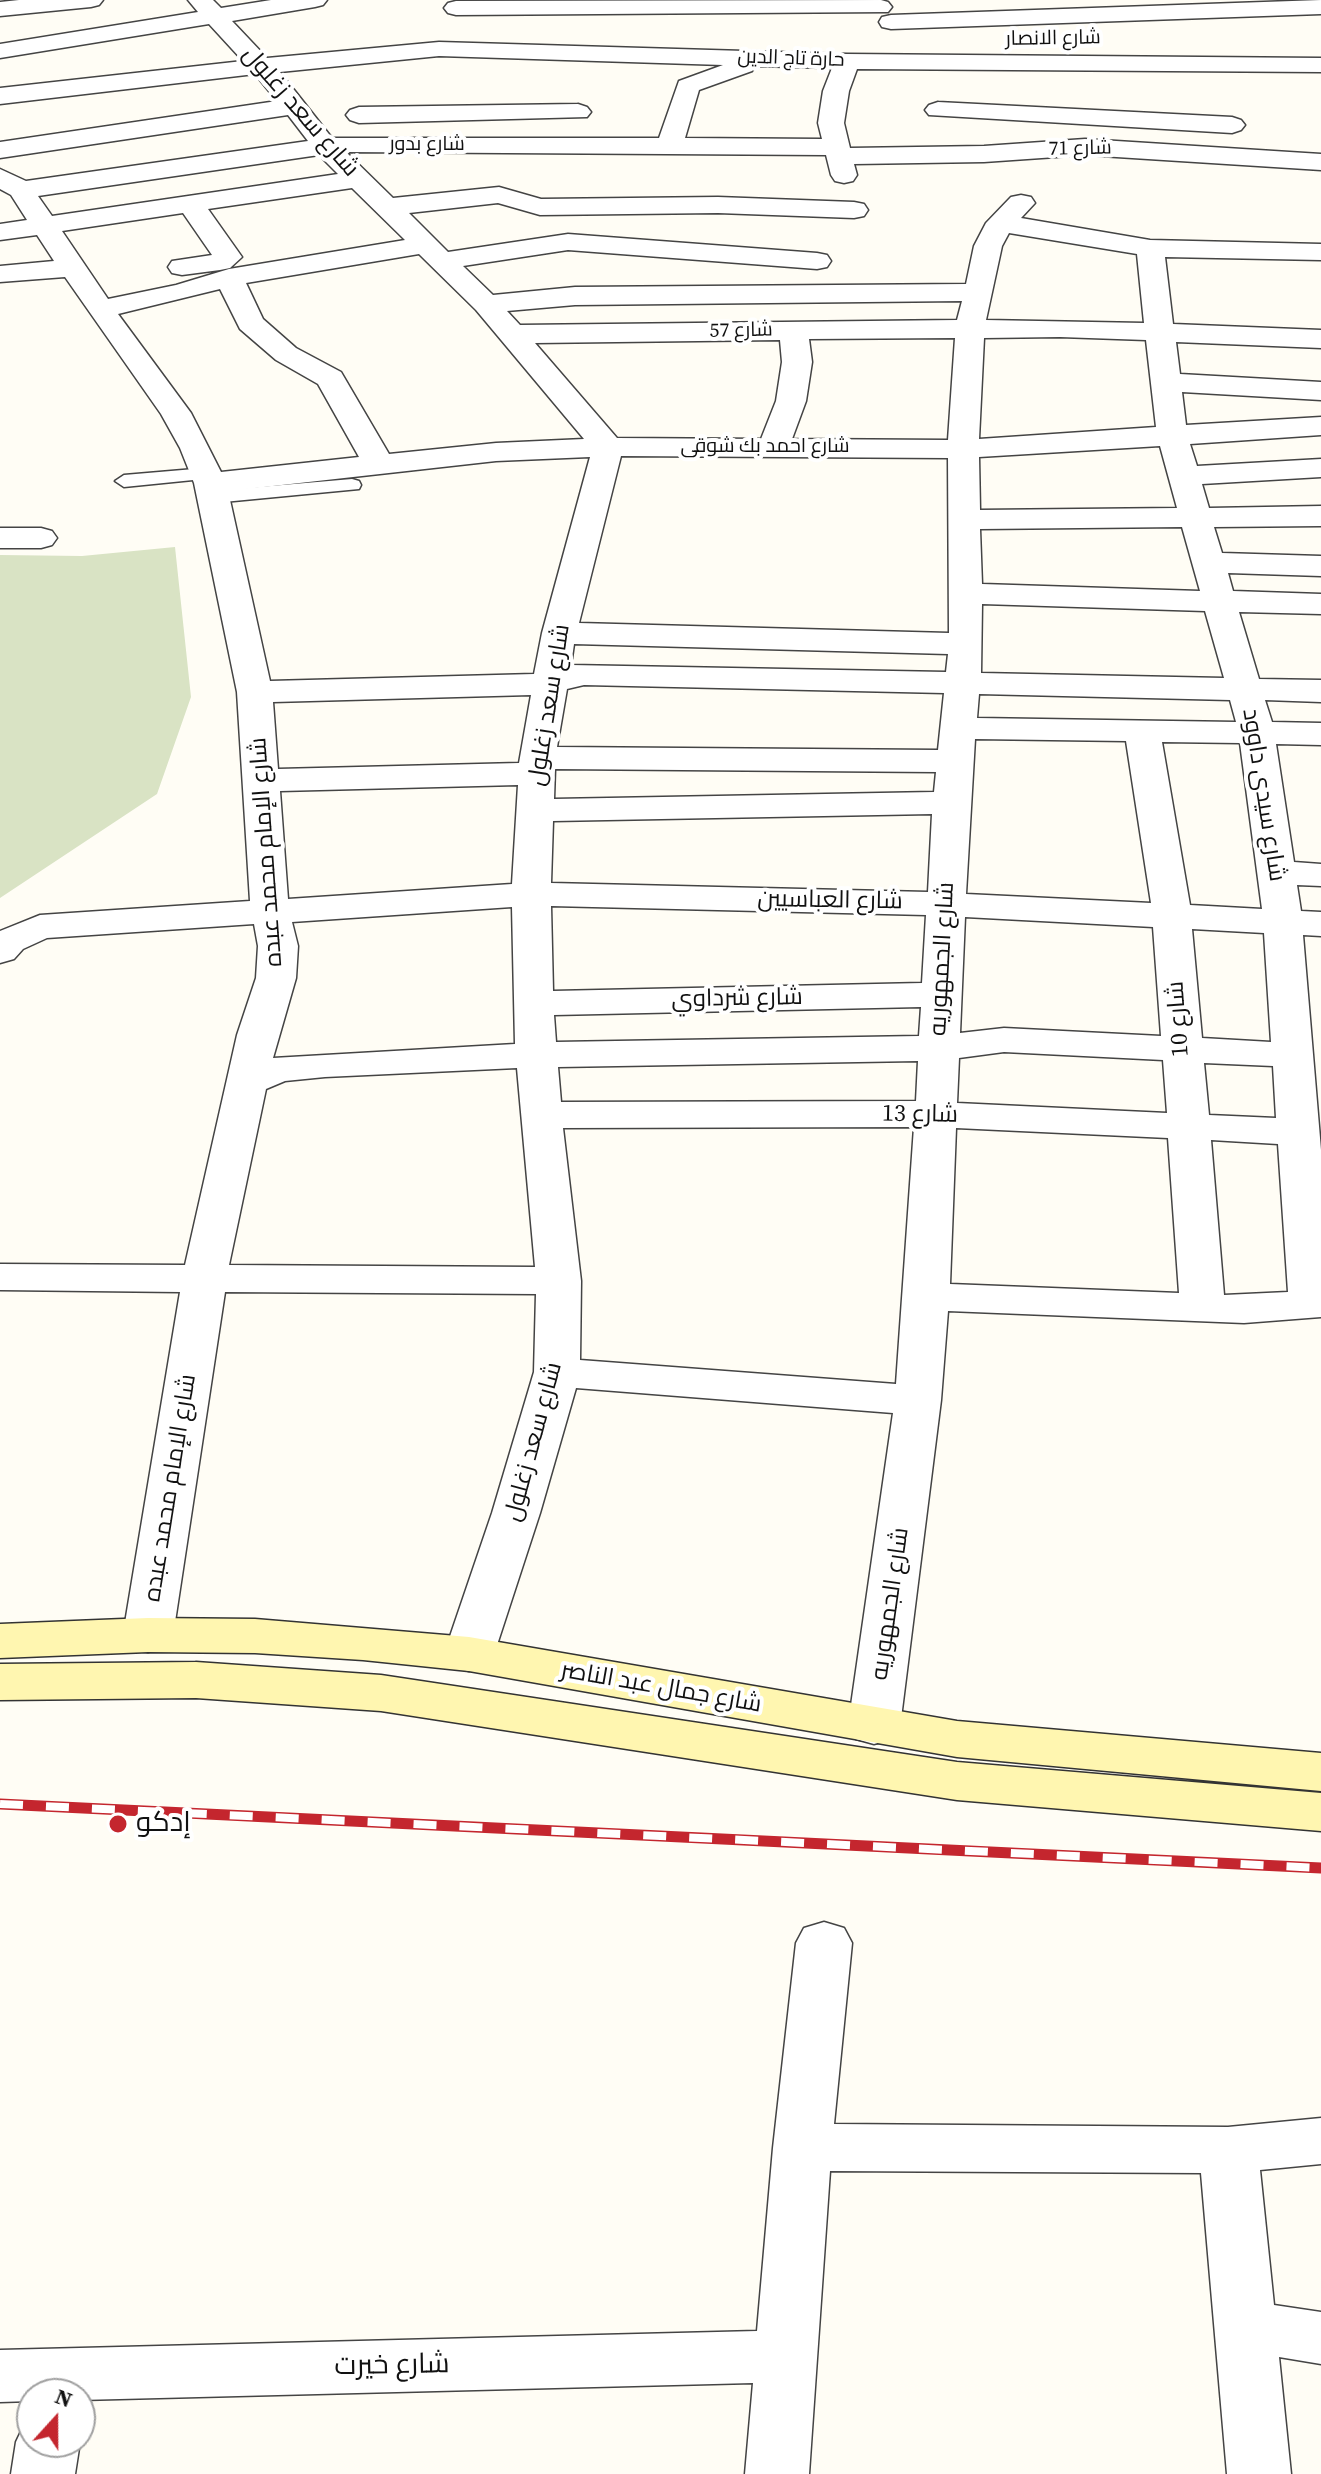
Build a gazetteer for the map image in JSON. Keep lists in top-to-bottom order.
{
  "streets": {
    "main road": ["شارع جمال عبد الناصر"],
    "street": [
      "شارع الانصار",
      "حارة تاج الدين",
      "شارع سعد زغلول",
      "شارع بدور",
      "شارع 71",
      "شارع 57",
      "شارع احمد بك شوقى",
      "شارع سيدى داوود",
      "شارع الإمام محمد عبده",
      "شارع العباسيين",
      "شارع الجمهوريه",
      "شارع شرداوي",
      "شارع 10",
      "شارع 13",
      "شارع خيرت"
    ]
  },
  "crossings": [
    ["شارع الانصار", "حارة تاج الدين"],
    ["حارة تاج الدين", "شارع سعد زغلول"],
    ["حارة تاج الدين", "شارع بدور"],
    ["شارع سعد زغلول", "شارع بدور"],
    ["شارع سعد زغلول", "شارع 57"],
    ["شارع سعد زغلول", "شارع احمد بك شوقى"],
    ["شارع سعد زغلول", "شارع العباسيين"],
    ["شارع سعد زغلول", "شارع شرداوي"],
    ["شارع سعد زغلول", "شارع 13"],
    ["شارع سعد زغلول", "شارع جمال عبد الناصر"],
    ["شارع بدور", "شارع 71"],
    ["شارع بدور", "شارع الإمام محمد عبده"],
    ["شارع 57", "شارع الجمهوريه"],
    ["شارع احمد بك شوقى", "شارع سيدى داوود"],
    ["شارع احمد بك شوقى", "شارع الإمام محمد عبده"],
    ["شارع احمد بك شوقى", "شارع الجمهوريه"],
    ["شارع سيدى داوود", "شارع العباسيين"],
    ["شارع سيدى داوود", "شارع الجمهوريه"],
    ["شارع سيدى داوود", "شارع 13"],
    ["شارع الإمام محمد عبده", "شارع العباسيين"],
    ["شارع الإمام محمد عبده", "شارع جمال عبد الناصر"],
    ["شارع العباسيين", "شارع الجمهوريه"],
    ["شارع العباسيين", "شارع 10"],
    ["شارع الجمهوريه", "شارع شرداوي"],
    ["شارع الجمهوريه", "شارع 13"],
    ["شارع الجمهوريه", "شارع جمال عبد الناصر"],
    ["شارع 10", "شارع 13"]
  ],
  "places": ["إدكو"],
  "north": "top"
}
